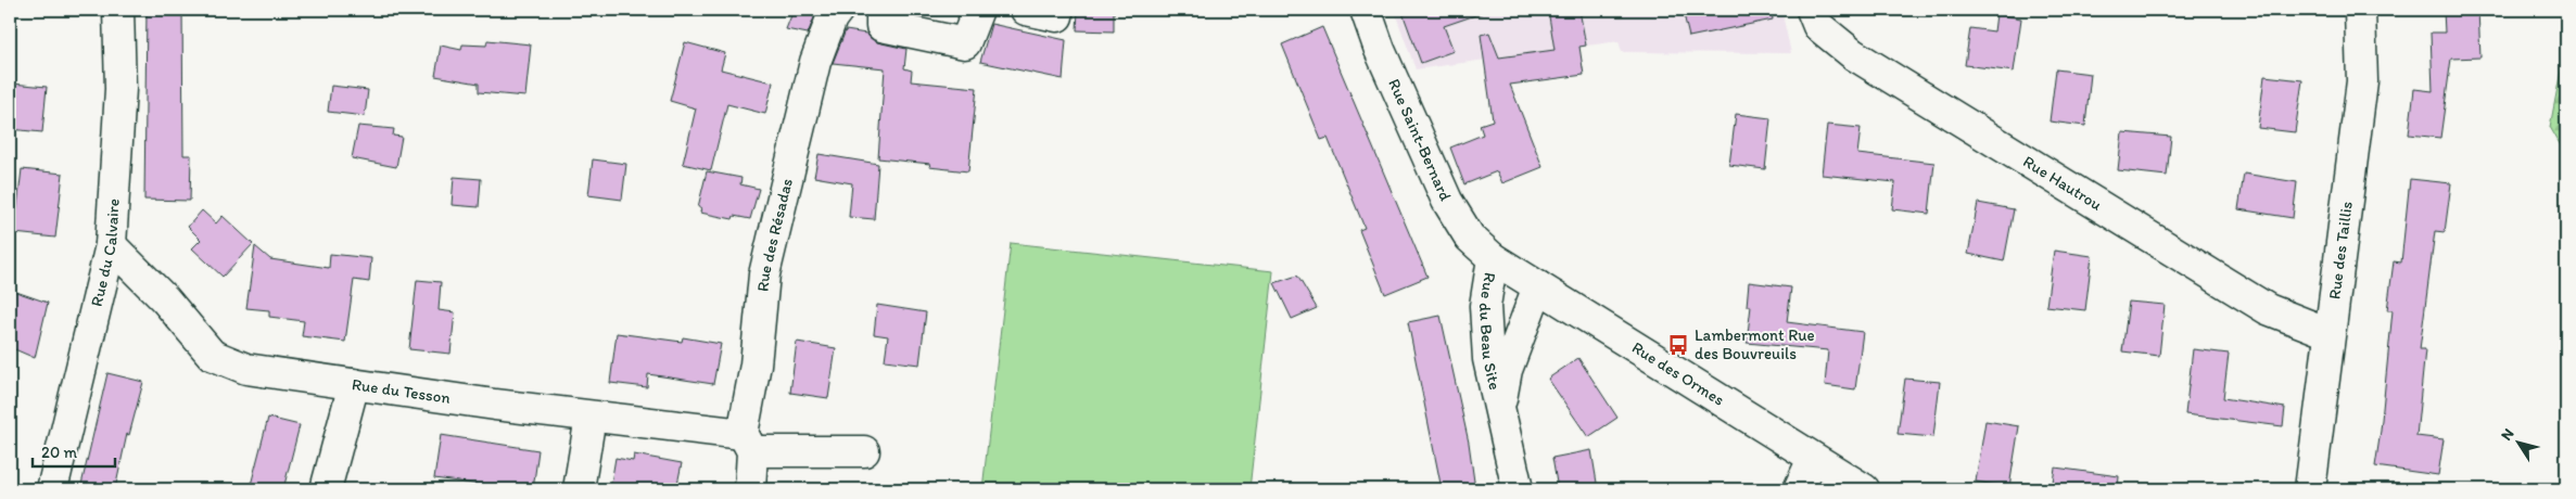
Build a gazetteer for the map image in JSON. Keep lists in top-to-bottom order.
{
  "streets": {
    "street": [
      "Rue Saint-Bernard",
      "Rue Hautrou",
      "Rue des Résadas",
      "Rue des Taillis",
      "Rue du Calvaire",
      "Rue du Beau Site",
      "Rue des Ormes",
      "Rue du Tesson"
    ]
  },
  "crossings": [
    ["Rue Saint-Bernard", "Rue du Beau Site"],
    ["Rue Saint-Bernard", "Rue des Ormes"],
    ["Rue Hautrou", "Rue des Taillis"],
    ["Rue des Résadas", "Rue du Tesson"],
    ["Rue du Calvaire", "Rue du Tesson"],
    ["Rue du Beau Site", "Rue des Ormes"]
  ],
  "places": {
    "bus stop": ["Lambermont Rue des Bouvreuils"]
  },
  "scale_bar": "20 m",
  "north": "top left"
}
